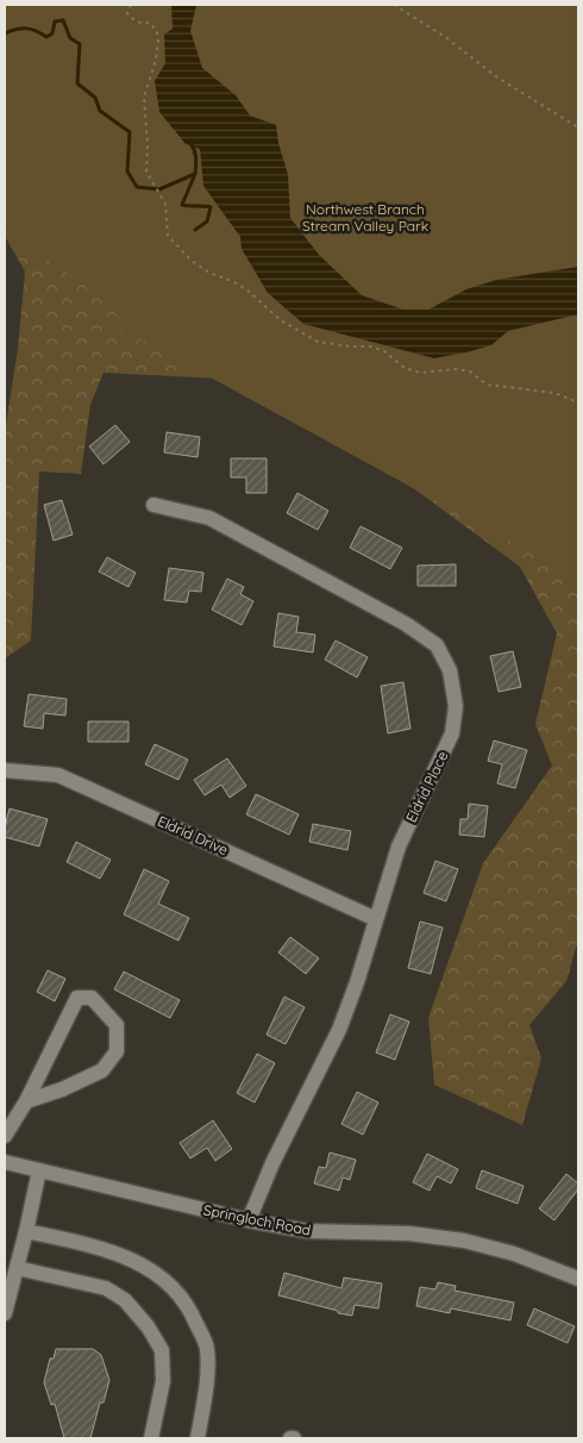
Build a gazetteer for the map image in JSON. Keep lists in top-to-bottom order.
{
  "streets": {
    "street": ["Eldrid Place", "Eldrid Drive", "Springloch Road"]
  },
  "crossings": [
    ["Eldrid Place", "Eldrid Drive"],
    ["Eldrid Place", "Springloch Road"]
  ],
  "parks": ["Northwest Branch Stream Valley Park"]
}
